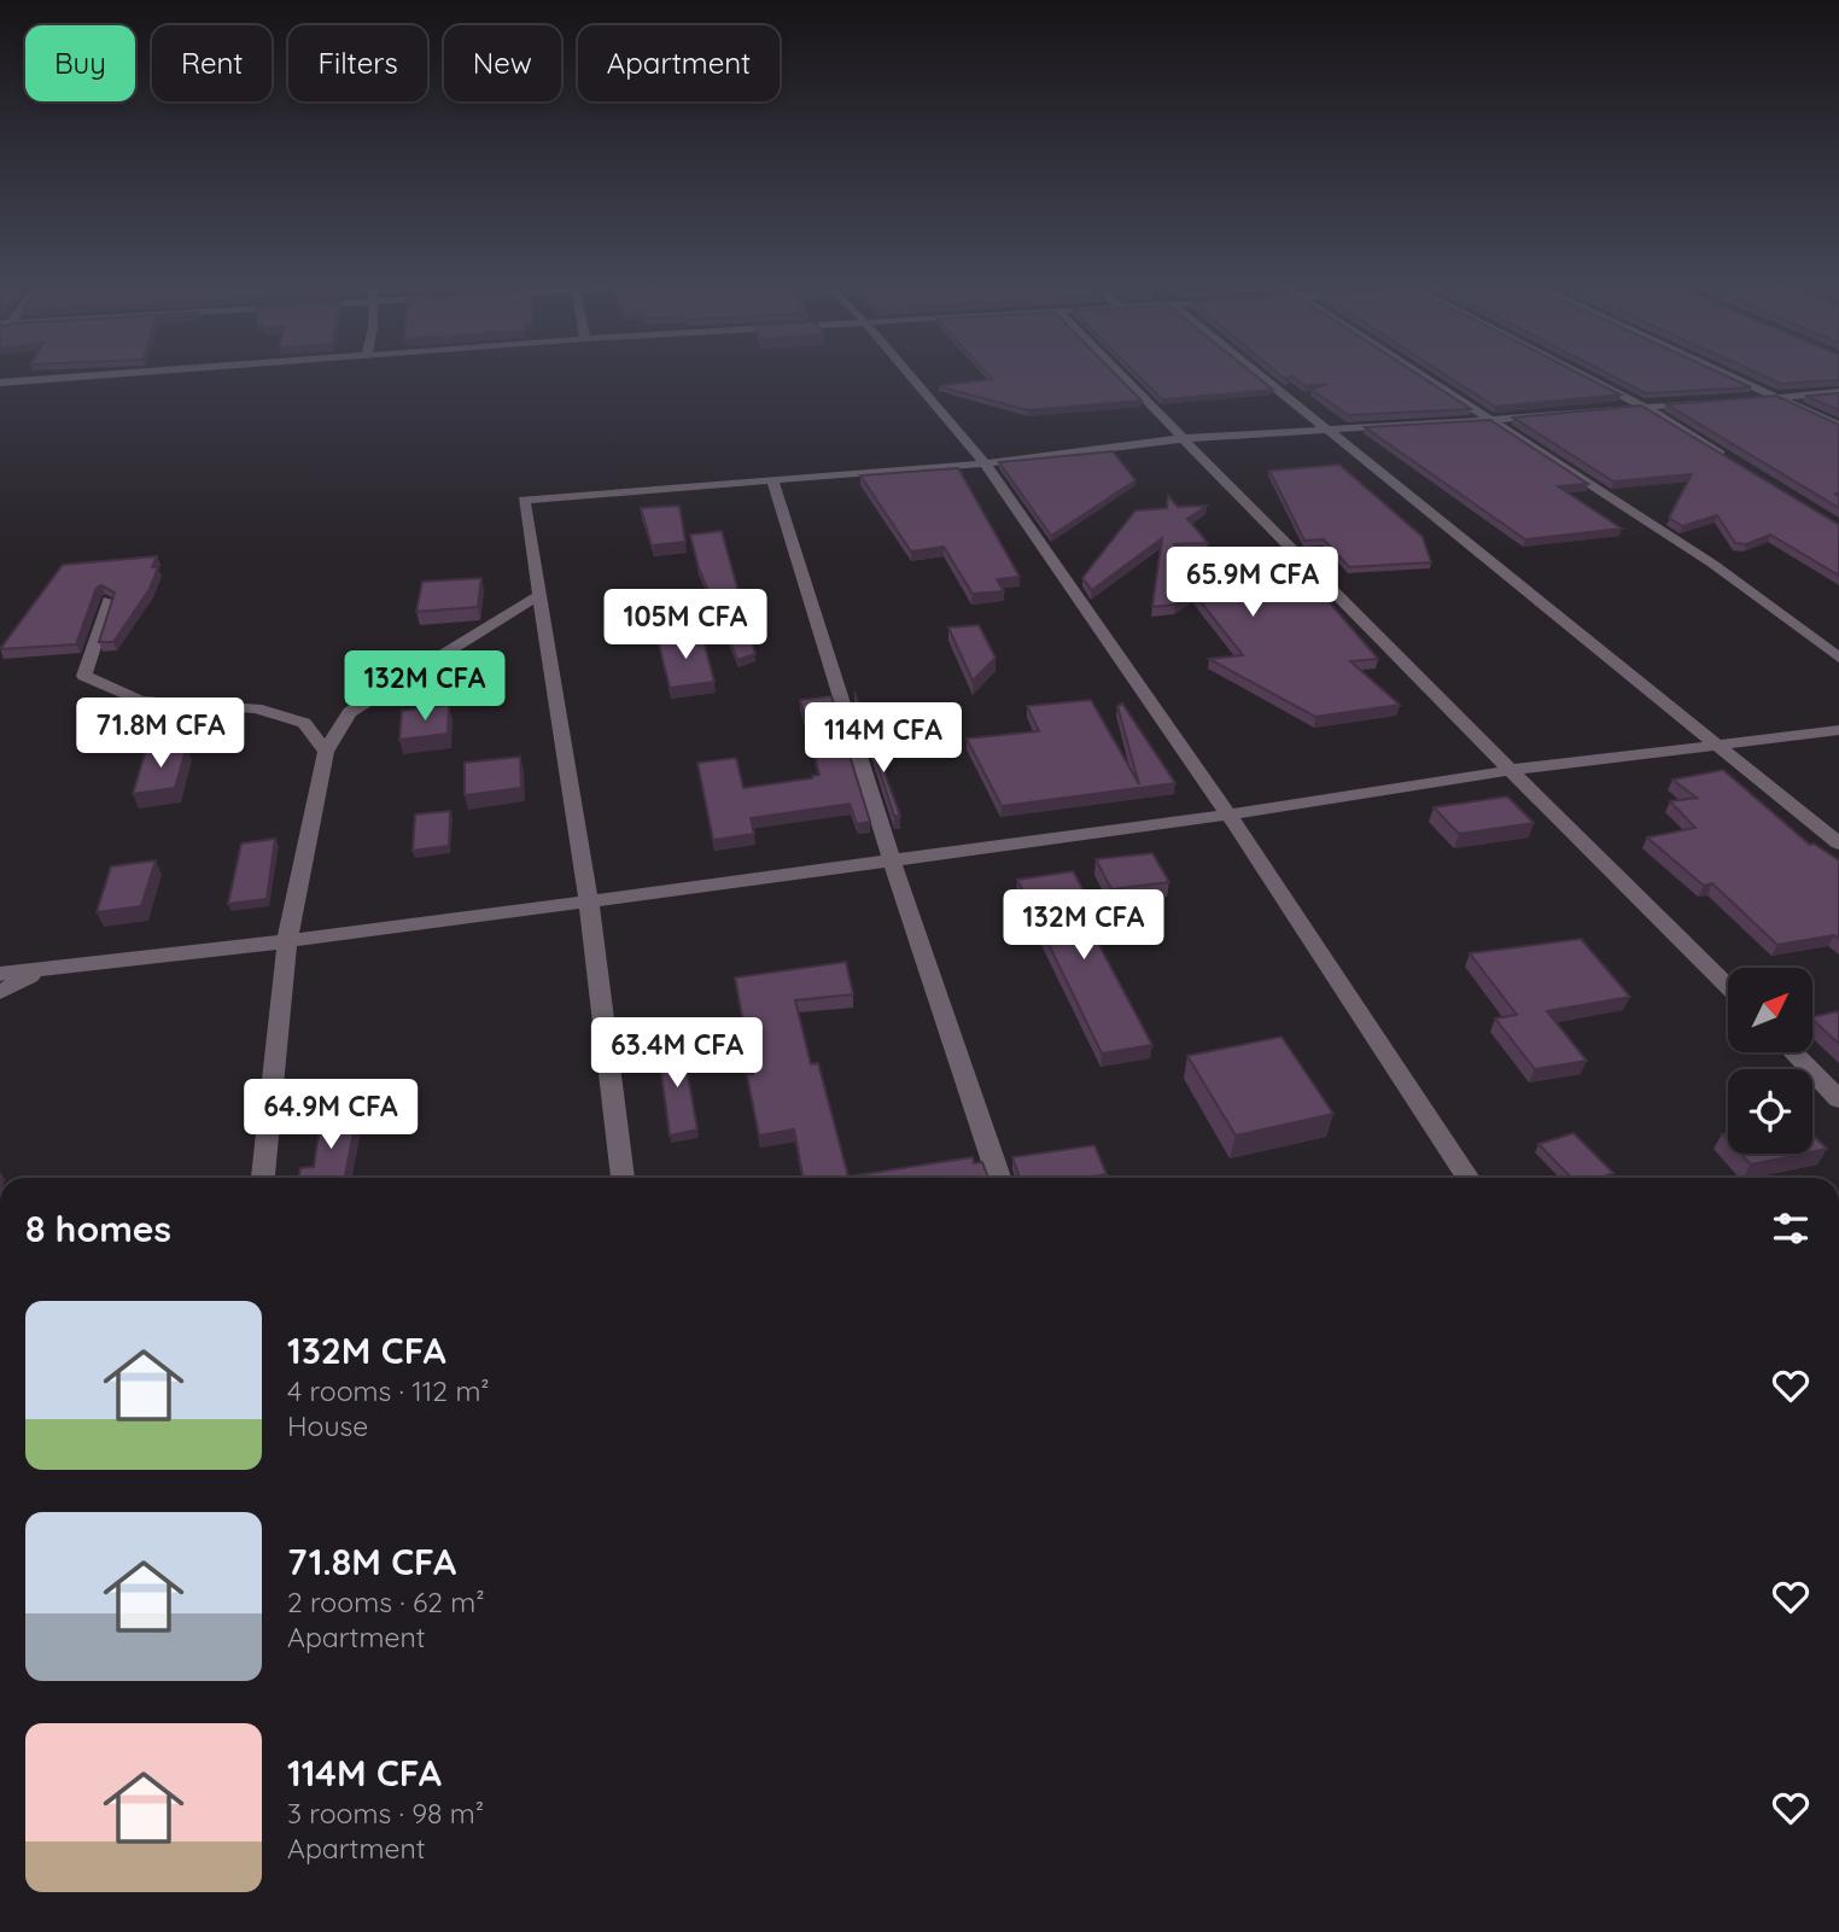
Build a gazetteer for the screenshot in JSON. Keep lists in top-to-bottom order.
{
  "north": "top right",
  "page": {
    "chip": [
      "Buy",
      "Rent",
      "Filters",
      "New",
      "Apartment"
    ],
    "price": [
      "65.9M CFA",
      "105M CFA",
      "132M CFA",
      "71.8M CFA",
      "114M CFA",
      "132M CFA",
      "63.4M CFA",
      "64.9M CFA"
    ],
    "heading": "8 homes",
    "list": [
      {
        "name": "132M CFA",
        "note": "4 rooms · 112 m² · House"
      },
      {
        "name": "71.8M CFA",
        "note": "2 rooms · 62 m² · Apartment"
      },
      {
        "name": "114M CFA",
        "note": "3 rooms · 98 m² · Apartment"
      }
    ]
  }
}
